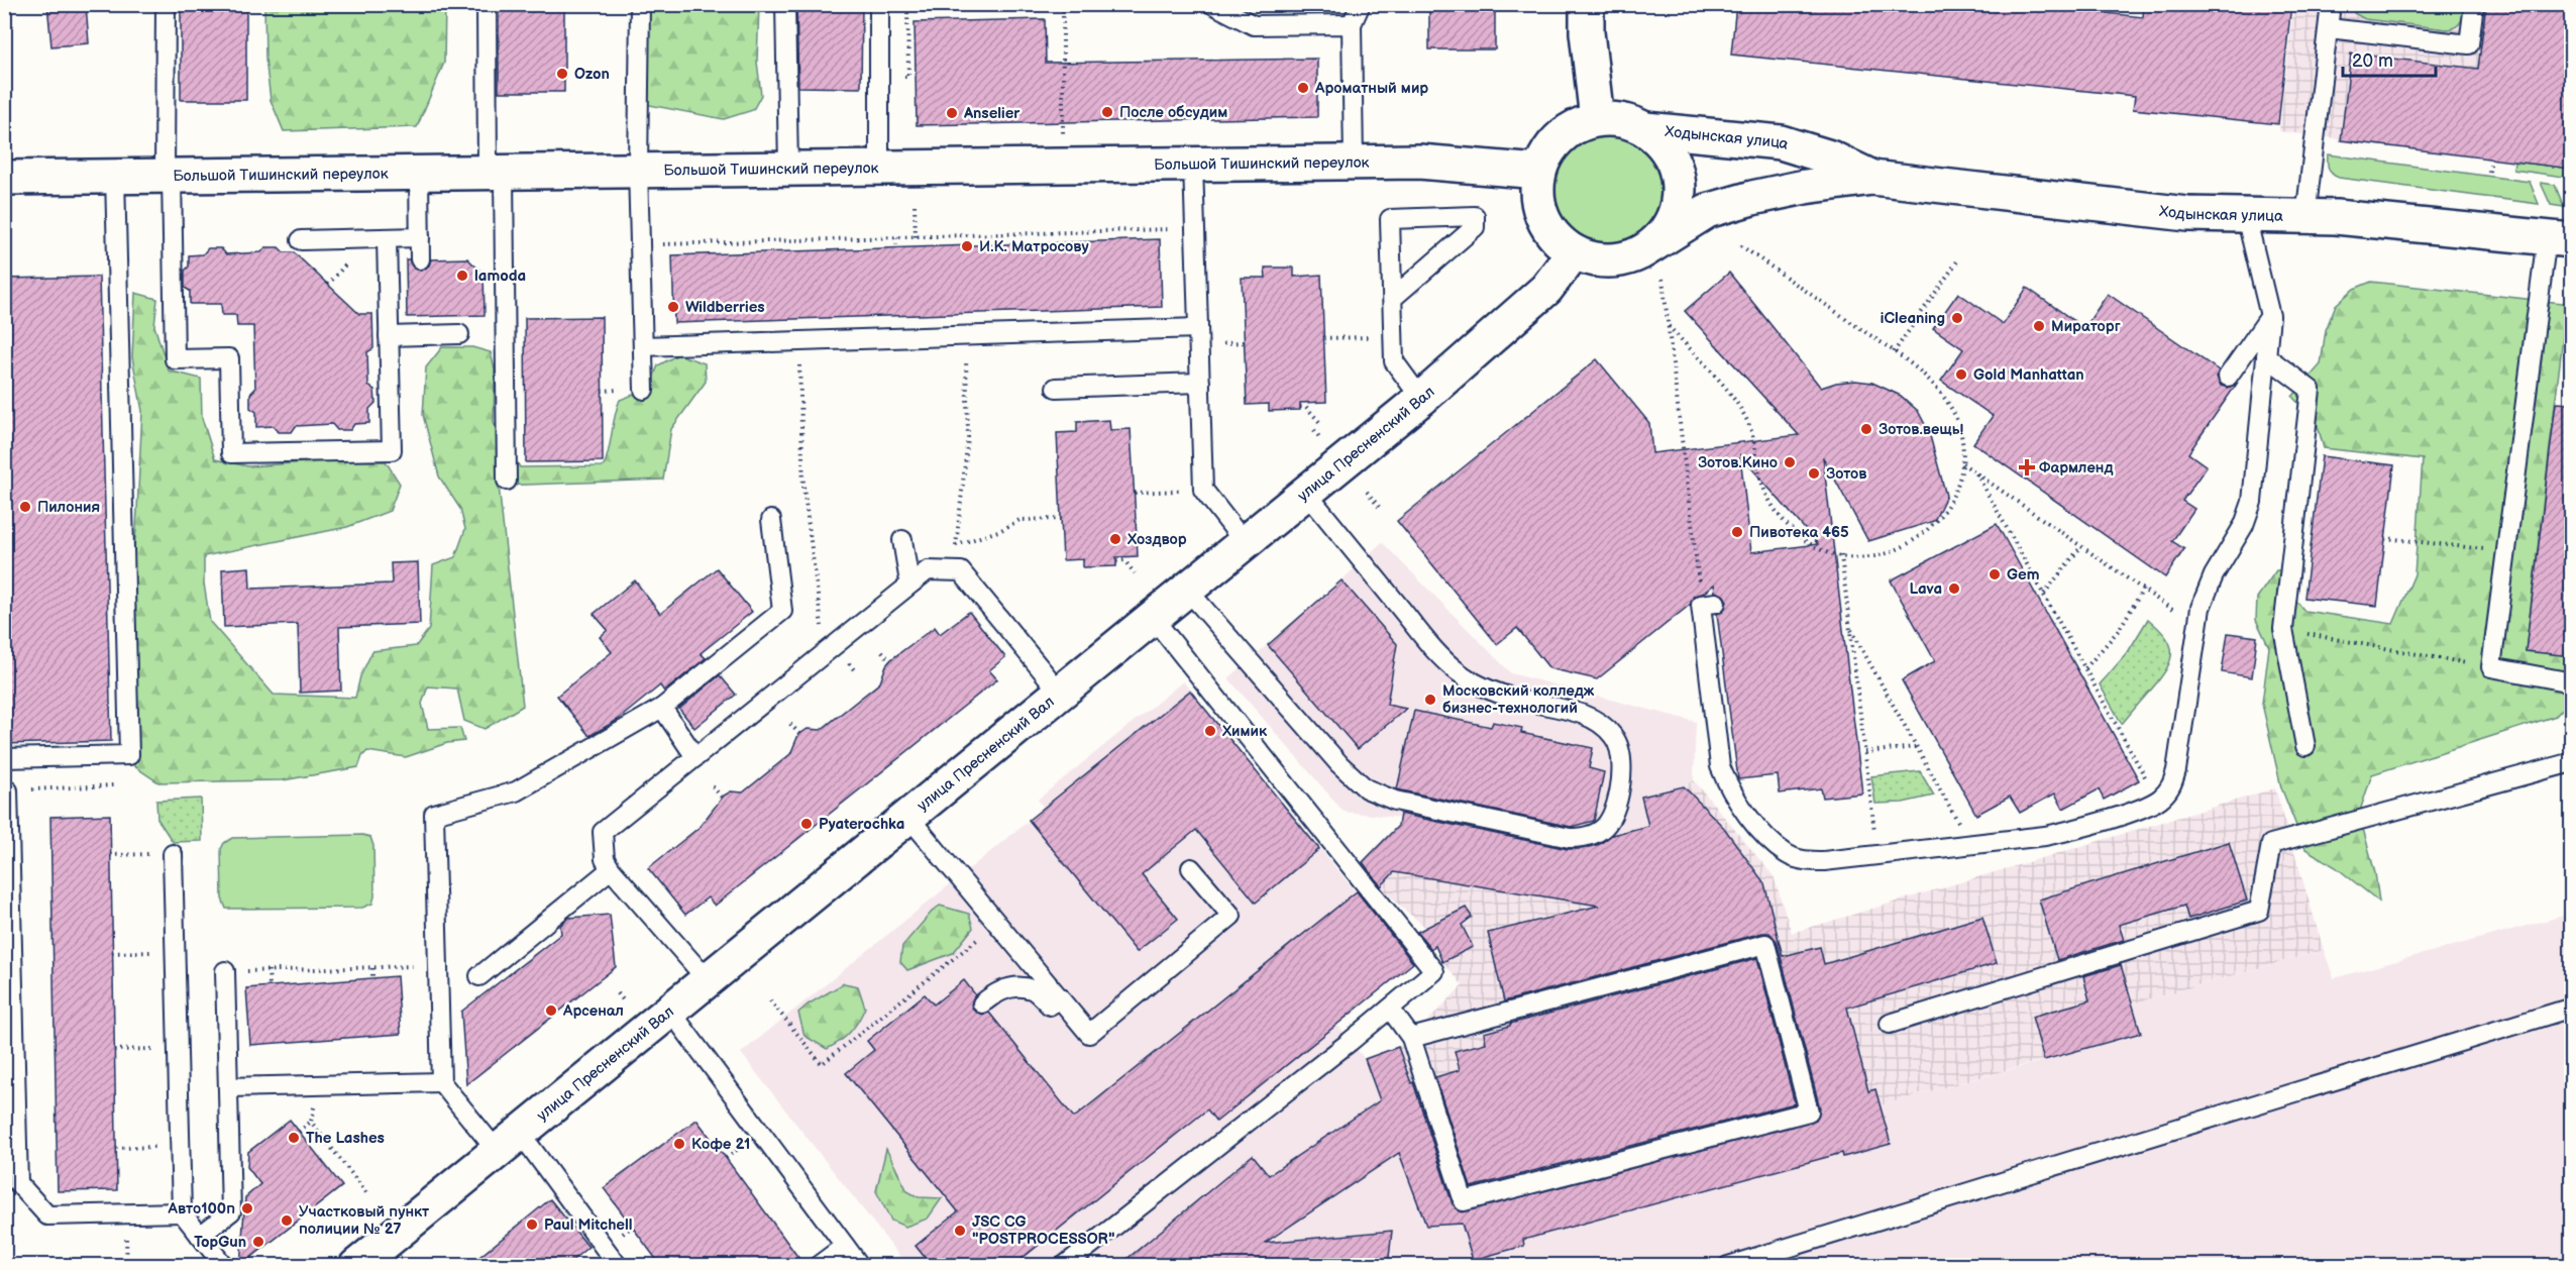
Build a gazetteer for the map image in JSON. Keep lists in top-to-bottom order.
{
  "streets": {
    "street": ["Ходынская улица", "Большой Тишинский переулок", "улица Пресненский Вал"]
  },
  "crossings": [
    ["Ходынская улица", "Большой Тишинский переулок"],
    ["Ходынская улица", "улица Пресненский Вал"],
    ["Большой Тишинский переулок", "улица Пресненский Вал"]
  ],
  "places": {
    "other": [
      "Ozon",
      "Ароматный мир",
      "После обсудим",
      "Anselier",
      "И.К. Матросову",
      "lamoda",
      "Wildberries",
      "iCleaning",
      "Мираторг",
      "Gold Manhattan",
      "Зотов.вещь!",
      "Зотов.Кино",
      "Зотов",
      "Пилония",
      "Пивотека 465",
      "Хоздвор",
      "Gem",
      "Lava",
      "Московский колледж бизнес-технологий",
      "Химик",
      "Pyaterochka",
      "Арсенал",
      "The Lashes",
      "Кофе 21",
      "Авто100п",
      "Участковый пункт полиции № 27",
      "Paul Mitchell",
      "JSC CG \"POSTPROCESSOR\"",
      "TopGun"
    ],
    "health": ["Фармленд"]
  },
  "scale_bar": "20 m"
}
